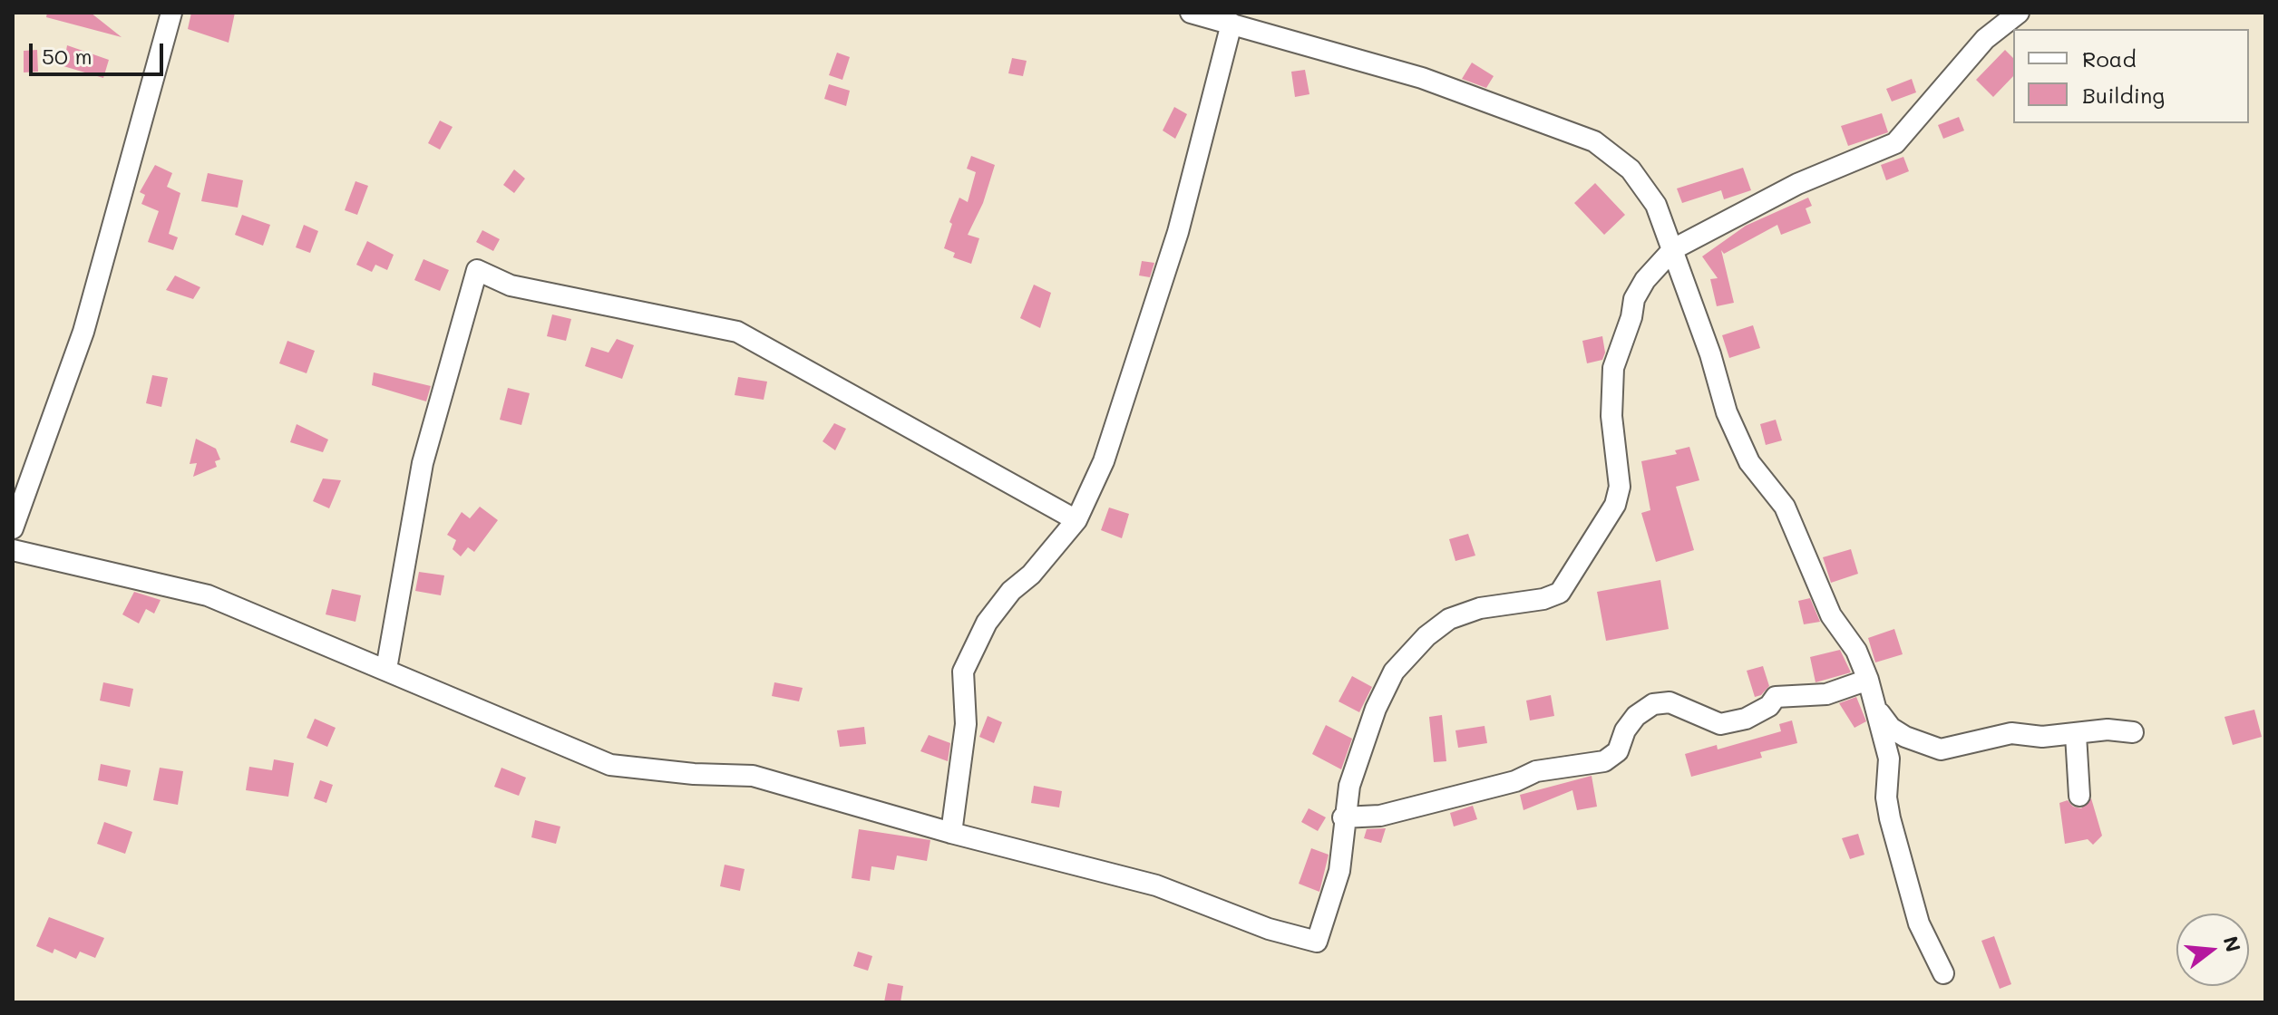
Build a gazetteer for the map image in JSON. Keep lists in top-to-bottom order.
{
  "legend": ["Road", "Building"],
  "scale_bar": "50 m",
  "north": "right"
}
